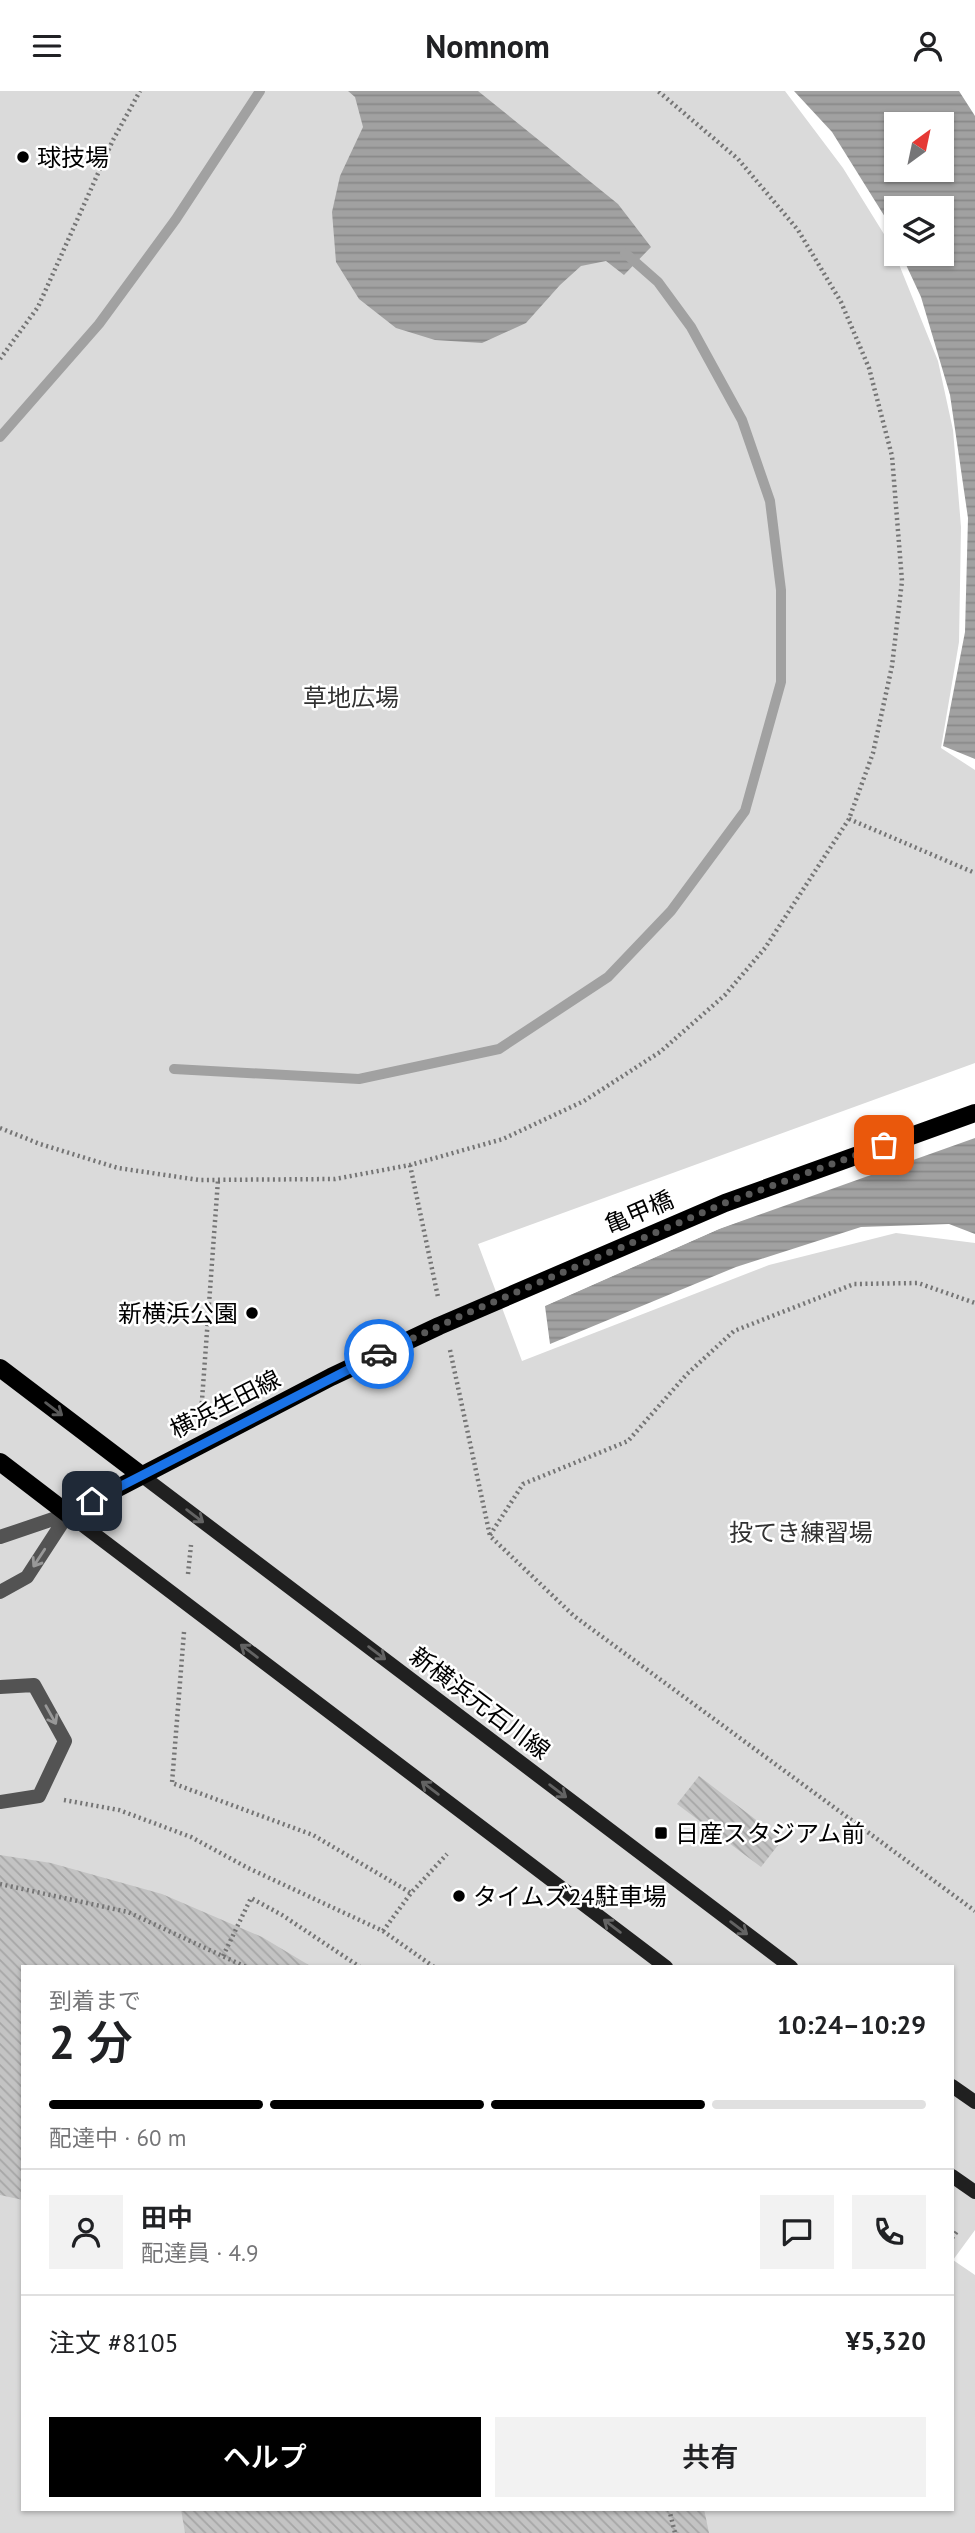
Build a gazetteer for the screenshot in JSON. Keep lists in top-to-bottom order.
{
  "streets": {
    "main road": ["亀甲橋", "横浜生田線"],
    "street": ["新横浜元石川線"]
  },
  "crossings": [
    ["亀甲橋", "横浜生田線"],
    ["横浜生田線", "新横浜元石川線"]
  ],
  "parks": ["草地広場", "投てき練習場"],
  "places": {
    "other": ["球技場", "新横浜公園", "タイムズ24駐車場"],
    "transit": ["日産スタジアム前"]
  },
  "north": "top right",
  "page": {
    "header": "Nomnom",
    "heading": ["2 分", "到着まで", "10:24–10:29"],
    "panel": [
      "田中",
      "配達員 · 4.9",
      "注文 #8105",
      "¥5,320"
    ],
    "bar": "配達中 · 60 m",
    "buttons": ["ヘルプ", "共有"]
  }
}
